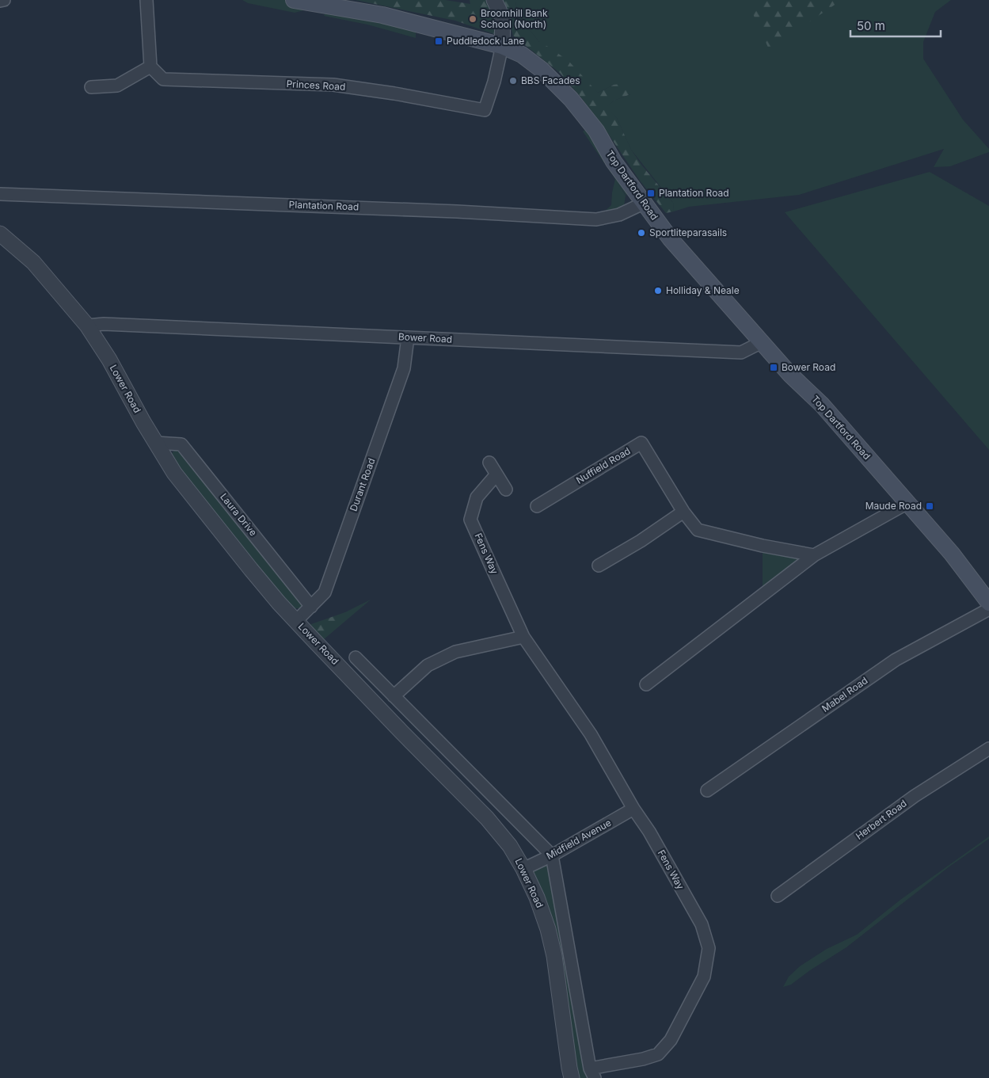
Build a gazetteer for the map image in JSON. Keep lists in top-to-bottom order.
{
  "streets": {
    "main road": ["Top Dartford Road"],
    "street": [
      "Princes Road",
      "Plantation Road",
      "Bower Road",
      "Lower Road",
      "Nuffield Road",
      "Durant Road",
      "Laura Drive",
      "Fens Way",
      "Mabel Road",
      "Herbert Road",
      "Midfield Avenue"
    ]
  },
  "crossings": [
    ["Princes Road", "Top Dartford Road"],
    ["Top Dartford Road", "Plantation Road"],
    ["Top Dartford Road", "Bower Road"],
    ["Bower Road", "Lower Road"],
    ["Bower Road", "Durant Road"],
    ["Lower Road", "Durant Road"],
    ["Lower Road", "Laura Drive"],
    ["Lower Road", "Midfield Avenue"],
    ["Durant Road", "Laura Drive"],
    ["Fens Way", "Midfield Avenue"]
  ],
  "places": {
    "other": [
      "Broomhill Bank School (North)",
      "BBS Facades",
      "Sportliteparasails",
      "Holliday & Neale"
    ],
    "transit": [
      "Puddledock Lane",
      "Plantation Road",
      "Bower Road",
      "Maude Road"
    ]
  },
  "scale_bar": "50 m"
}
